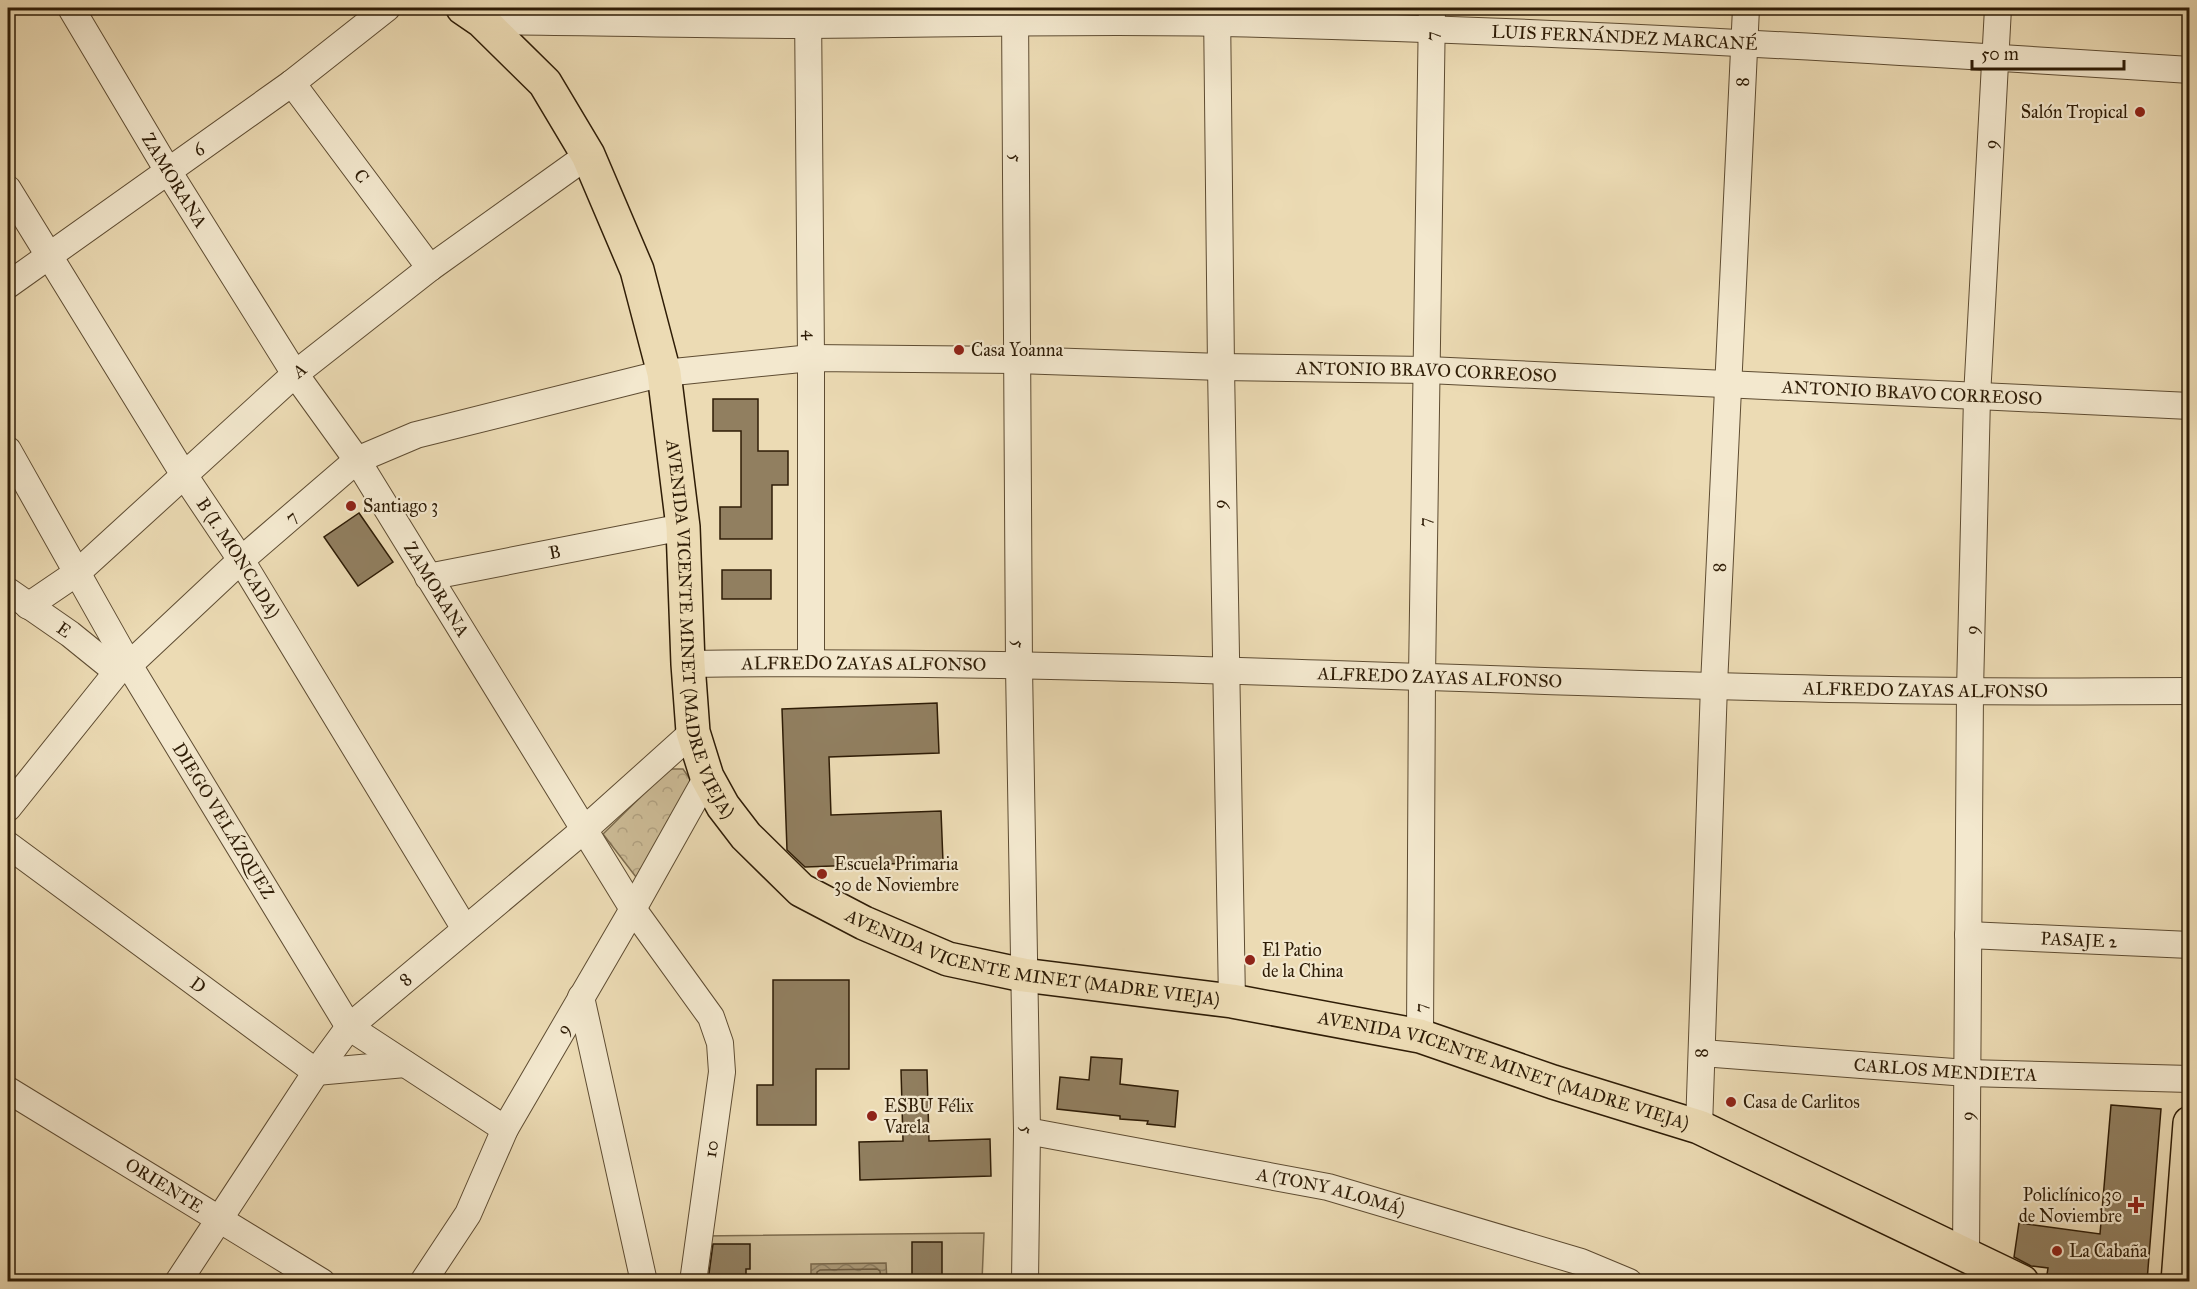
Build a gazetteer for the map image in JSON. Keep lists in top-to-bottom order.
{
  "streets": {
    "main road": ["AVENIDA VICENTE MINET (MADRE VIEJA)"],
    "street": [
      "7",
      "LUIS FERNÁNDEZ MARCANÉ",
      "8",
      "9",
      "6",
      "5",
      "C",
      "ZAMORANA",
      "4",
      "A",
      "ANTONIO BRAVO CORREOSO",
      "B",
      "B (I. MONCADA)",
      "E",
      "ALFREDO ZAYAS ALFONSO",
      "DIEGO VELÁZQUEZ",
      "PASAJE 2",
      "D",
      "CARLOS MENDIETA",
      "10",
      "ORIENTE",
      "A (TONY ALOMÁ)"
    ]
  },
  "crossings": [
    ["7", "LUIS FERNÁNDEZ MARCANÉ"],
    ["7", "ZAMORANA"],
    ["7", "ANTONIO BRAVO CORREOSO"],
    ["7", "B (I. MONCADA)"],
    ["7", "AVENIDA VICENTE MINET (MADRE VIEJA)"],
    ["7", "E"],
    ["7", "ALFREDO ZAYAS ALFONSO"],
    ["7", "DIEGO VELÁZQUEZ"],
    ["LUIS FERNÁNDEZ MARCANÉ", "8"],
    ["LUIS FERNÁNDEZ MARCANÉ", "9"],
    ["LUIS FERNÁNDEZ MARCANÉ", "6"],
    ["LUIS FERNÁNDEZ MARCANÉ", "5"],
    ["LUIS FERNÁNDEZ MARCANÉ", "4"],
    ["LUIS FERNÁNDEZ MARCANÉ", "AVENIDA VICENTE MINET (MADRE VIEJA)"],
    ["8", "ZAMORANA"],
    ["8", "ANTONIO BRAVO CORREOSO"],
    ["8", "B (I. MONCADA)"],
    ["8", "AVENIDA VICENTE MINET (MADRE VIEJA)"],
    ["8", "ALFREDO ZAYAS ALFONSO"],
    ["8", "DIEGO VELÁZQUEZ"],
    ["8", "D"],
    ["8", "CARLOS MENDIETA"],
    ["8", "ORIENTE"],
    ["9", "ZAMORANA"],
    ["9", "ANTONIO BRAVO CORREOSO"],
    ["9", "AVENIDA VICENTE MINET (MADRE VIEJA)"],
    ["9", "ALFREDO ZAYAS ALFONSO"],
    ["9", "DIEGO VELÁZQUEZ"],
    ["9", "PASAJE 2"],
    ["9", "CARLOS MENDIETA"],
    ["6", "C"],
    ["6", "ZAMORANA"],
    ["6", "ANTONIO BRAVO CORREOSO"],
    ["6", "B (I. MONCADA)"],
    ["6", "AVENIDA VICENTE MINET (MADRE VIEJA)"],
    ["6", "ALFREDO ZAYAS ALFONSO"],
    ["5", "ANTONIO BRAVO CORREOSO"],
    ["5", "AVENIDA VICENTE MINET (MADRE VIEJA)"],
    ["5", "ALFREDO ZAYAS ALFONSO"],
    ["5", "A (TONY ALOMÁ)"],
    ["C", "A"],
    ["ZAMORANA", "A"],
    ["ZAMORANA", "B"],
    ["ZAMORANA", "10"],
    ["4", "ANTONIO BRAVO CORREOSO"],
    ["4", "ALFREDO ZAYAS ALFONSO"],
    ["A", "B (I. MONCADA)"],
    ["A", "AVENIDA VICENTE MINET (MADRE VIEJA)"],
    ["A", "E"],
    ["A", "DIEGO VELÁZQUEZ"],
    ["ANTONIO BRAVO CORREOSO", "AVENIDA VICENTE MINET (MADRE VIEJA)"],
    ["B", "AVENIDA VICENTE MINET (MADRE VIEJA)"],
    ["AVENIDA VICENTE MINET (MADRE VIEJA)", "ALFREDO ZAYAS ALFONSO"],
    ["E", "DIEGO VELÁZQUEZ"]
  ],
  "places": {
    "other": [
      "Salón Tropical",
      "Casa Yoanna",
      "Santiago 3",
      "Escuela Primaria 30 de Noviembre",
      "El Patio de la China",
      "Casa de Carlitos",
      "ESBU Félix Varela",
      "La Cabaña"
    ],
    "health": ["Policlínico 30 de Noviembre"]
  },
  "scale_bar": "50 m"
}
